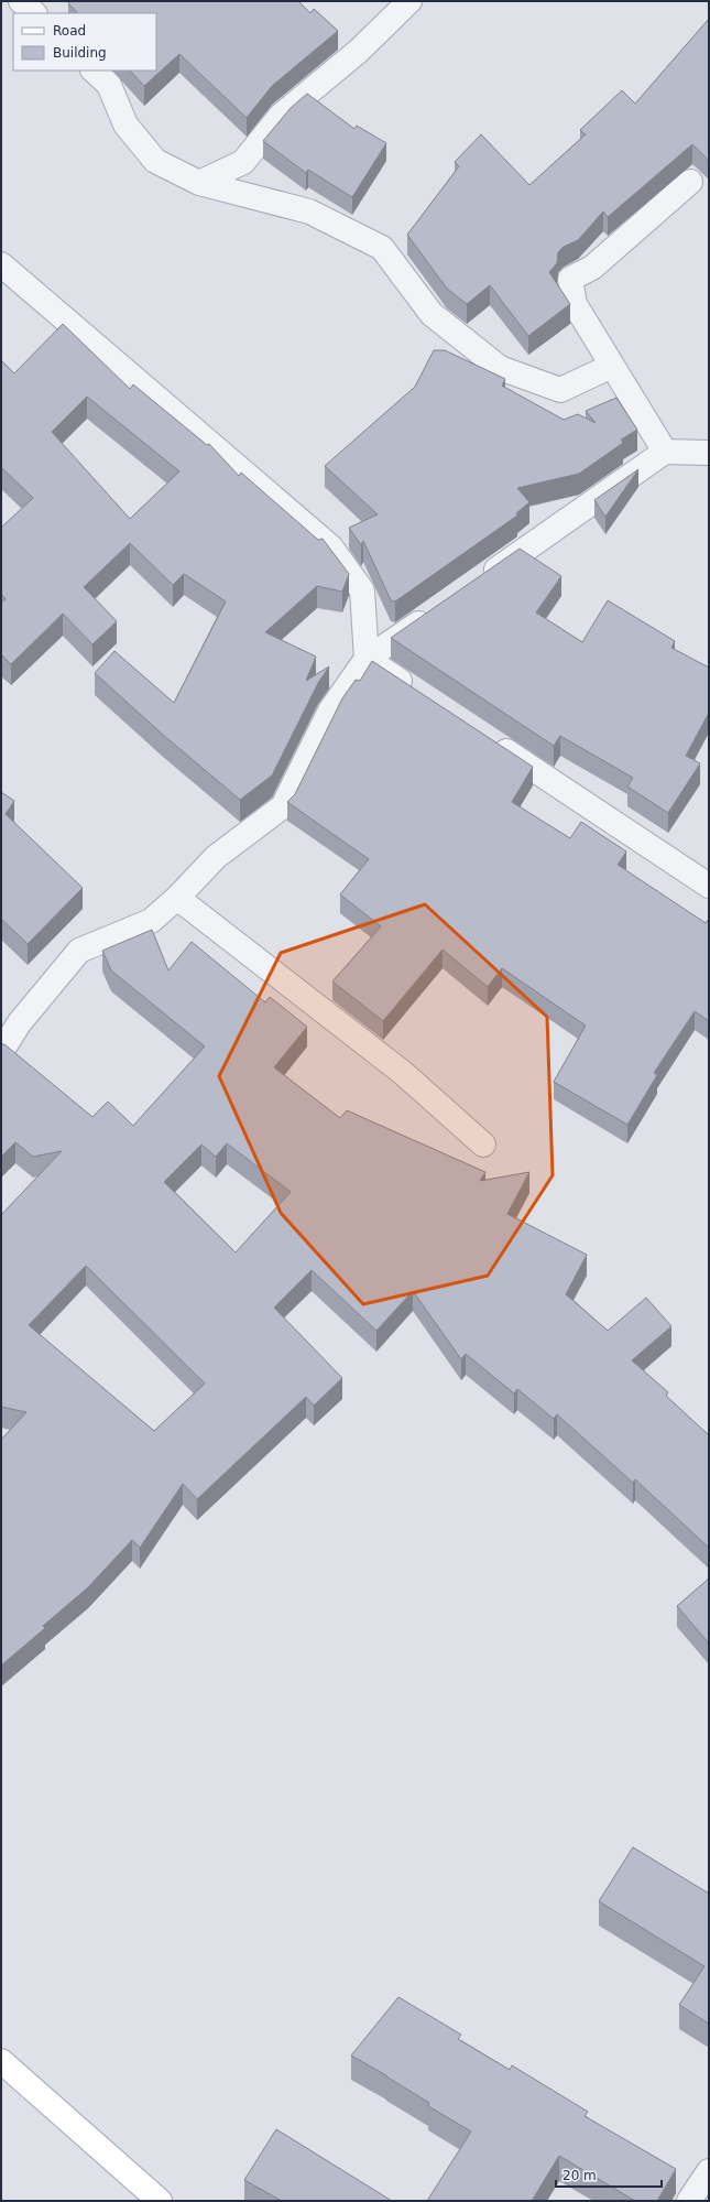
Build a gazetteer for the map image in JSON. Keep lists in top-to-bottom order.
{
  "legend": ["Road", "Building"],
  "scale_bar": "20 m"
}
